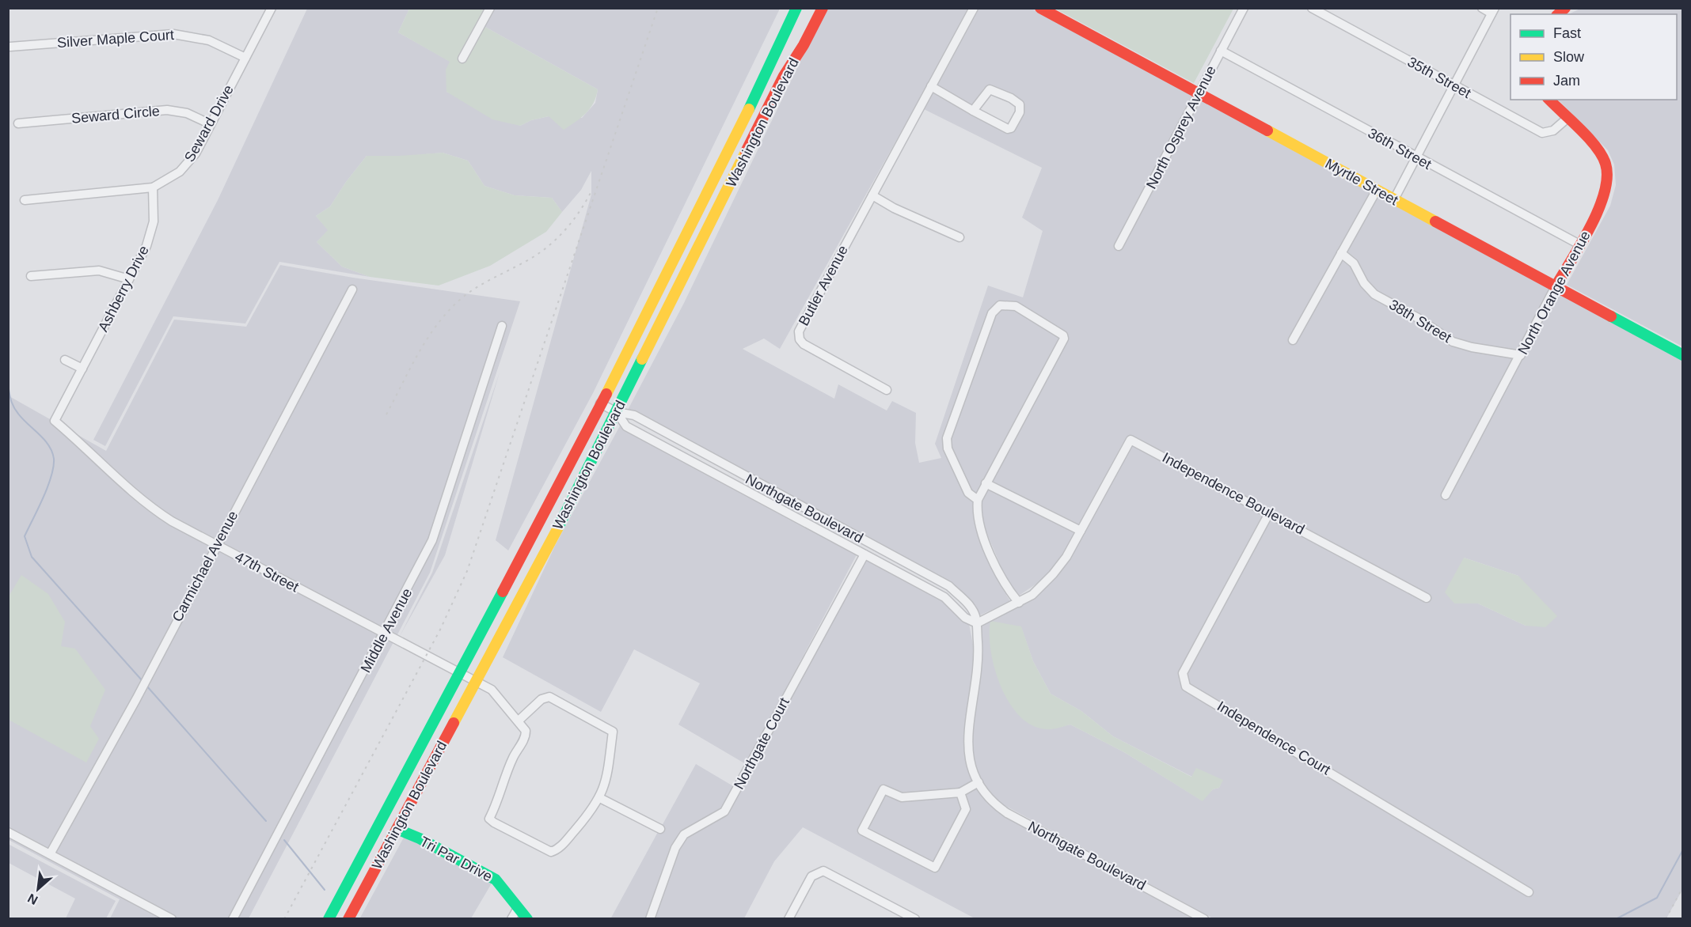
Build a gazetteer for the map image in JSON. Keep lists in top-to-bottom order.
{
  "streets": {
    "main road": [
      "Washington Boulevard",
      "Myrtle Street",
      "North Orange Avenue",
      "Tri Par Drive"
    ],
    "street": [
      "Silver Maple Court",
      "35th Street",
      "Seward Circle",
      "Seward Drive",
      "North Osprey Avenue",
      "36th Street",
      "Butler Avenue",
      "Ashberry Drive",
      "38th Street",
      "Independence Boulevard",
      "Northgate Boulevard",
      "Carmichael Avenue",
      "47th Street",
      "Middle Avenue",
      "Independence Court",
      "Northgate Court"
    ]
  },
  "crossings": [
    ["Silver Maple Court", "Seward Drive"],
    ["35th Street", "North Orange Avenue"],
    ["Seward Circle", "Seward Drive"],
    ["Washington Boulevard", "Northgate Boulevard"],
    ["Washington Boulevard", "47th Street"],
    ["Washington Boulevard", "Tri Par Drive"],
    ["Seward Drive", "Ashberry Drive"],
    ["North Osprey Avenue", "36th Street"],
    ["North Osprey Avenue", "Myrtle Street"],
    ["36th Street", "North Orange Avenue"],
    ["Myrtle Street", "North Orange Avenue"],
    ["Ashberry Drive", "47th Street"],
    ["North Orange Avenue", "38th Street"],
    ["Independence Boulevard", "Northgate Boulevard"],
    ["Independence Boulevard", "Independence Court"],
    ["Northgate Boulevard", "Northgate Court"],
    ["Carmichael Avenue", "47th Street"],
    ["47th Street", "Middle Avenue"]
  ],
  "legend": ["Fast", "Slow", "Jam"],
  "north": "bottom left"
}
